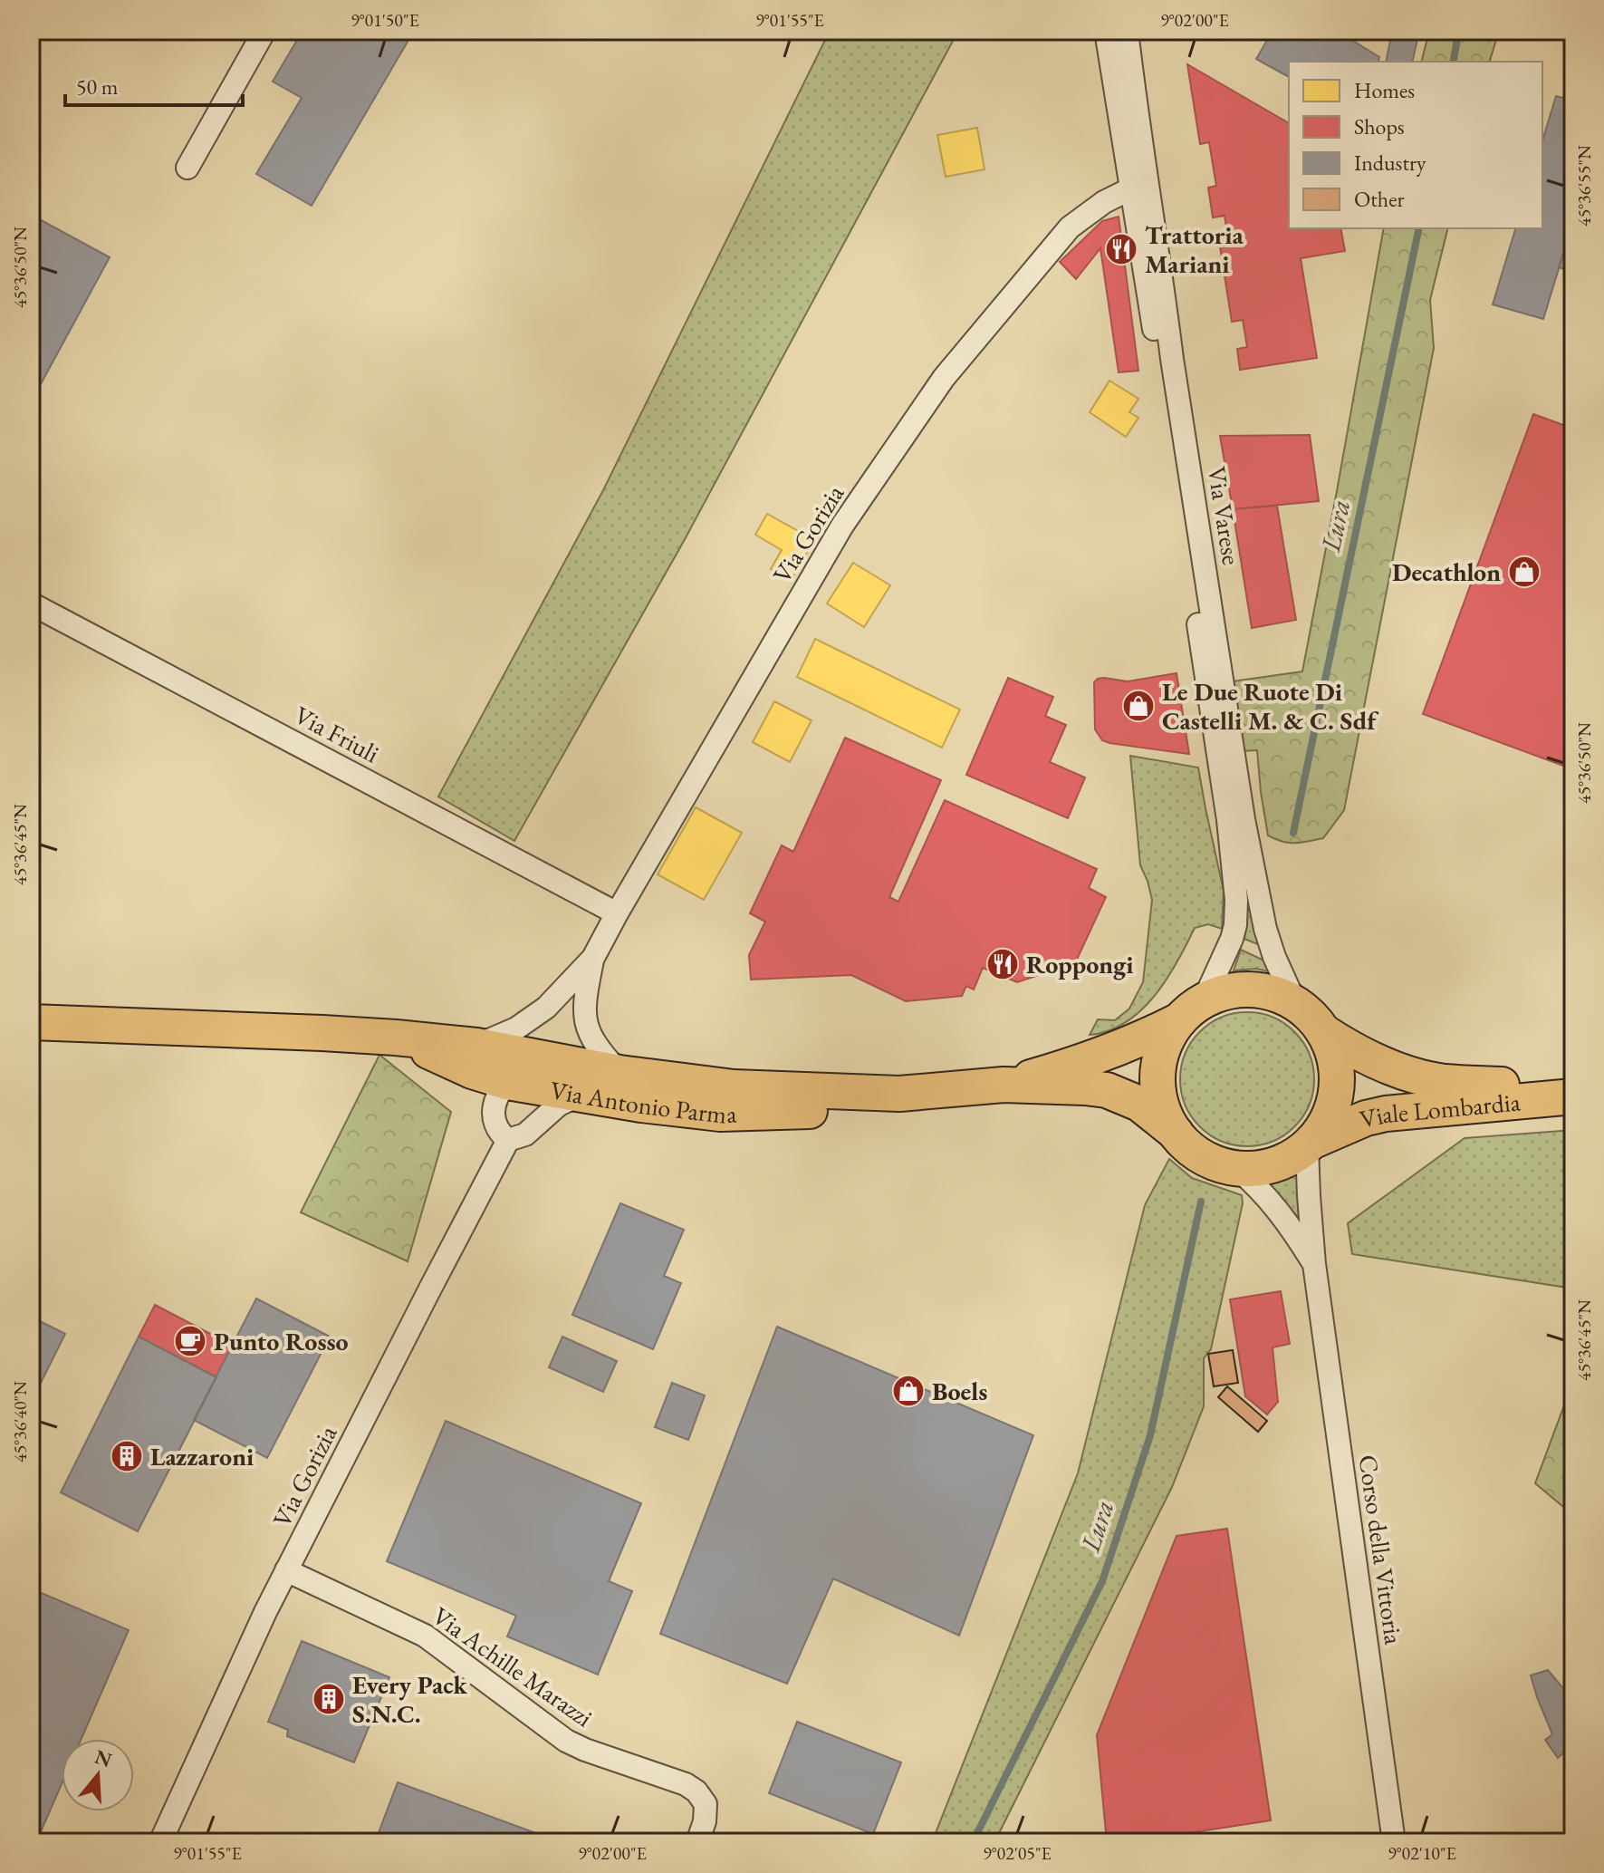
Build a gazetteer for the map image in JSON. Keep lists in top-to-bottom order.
{
  "streets": {
    "main road": ["Via Antonio Parma", "Viale Lombardia"],
    "street": [
      "Via Varese",
      "Via Gorizia",
      "Via Friuli",
      "Corso della Vittoria",
      "Via Achille Marazzi"
    ]
  },
  "crossings": [
    ["Via Varese", "Via Gorizia"],
    ["Via Varese", "Via Antonio Parma"],
    ["Via Varese", "Viale Lombardia"],
    ["Via Varese", "Corso della Vittoria"],
    ["Via Gorizia", "Via Friuli"],
    ["Via Gorizia", "Via Antonio Parma"],
    ["Via Gorizia", "Via Achille Marazzi"],
    ["Via Antonio Parma", "Viale Lombardia"],
    ["Via Antonio Parma", "Corso della Vittoria"],
    ["Viale Lombardia", "Corso della Vittoria"]
  ],
  "water": ["Lura"],
  "places": {
    "restaurant": ["Trattoria Mariani", "Roppongi"],
    "shop": ["Decathlon", "Le Due Ruote Di Castelli M. & C. Sdf", "Boels"],
    "cafe": ["Punto Rosso"],
    "building": ["Lazzaroni", "Every Pack S.N.C."]
  },
  "legend": [
    "Homes",
    "Shops",
    "Industry",
    "Other"
  ],
  "scale_bar": "50 m",
  "north": "top",
  "coordinates": [
    "9°01'50\"E",
    "9°01'55\"E",
    "9°02'00\"E",
    "45°36'55\"N",
    "45°36'50\"N",
    "45°36'45\"N",
    "45°36'40\"N",
    "9°02'05\"E",
    "9°02'10\"E"
  ]
}
